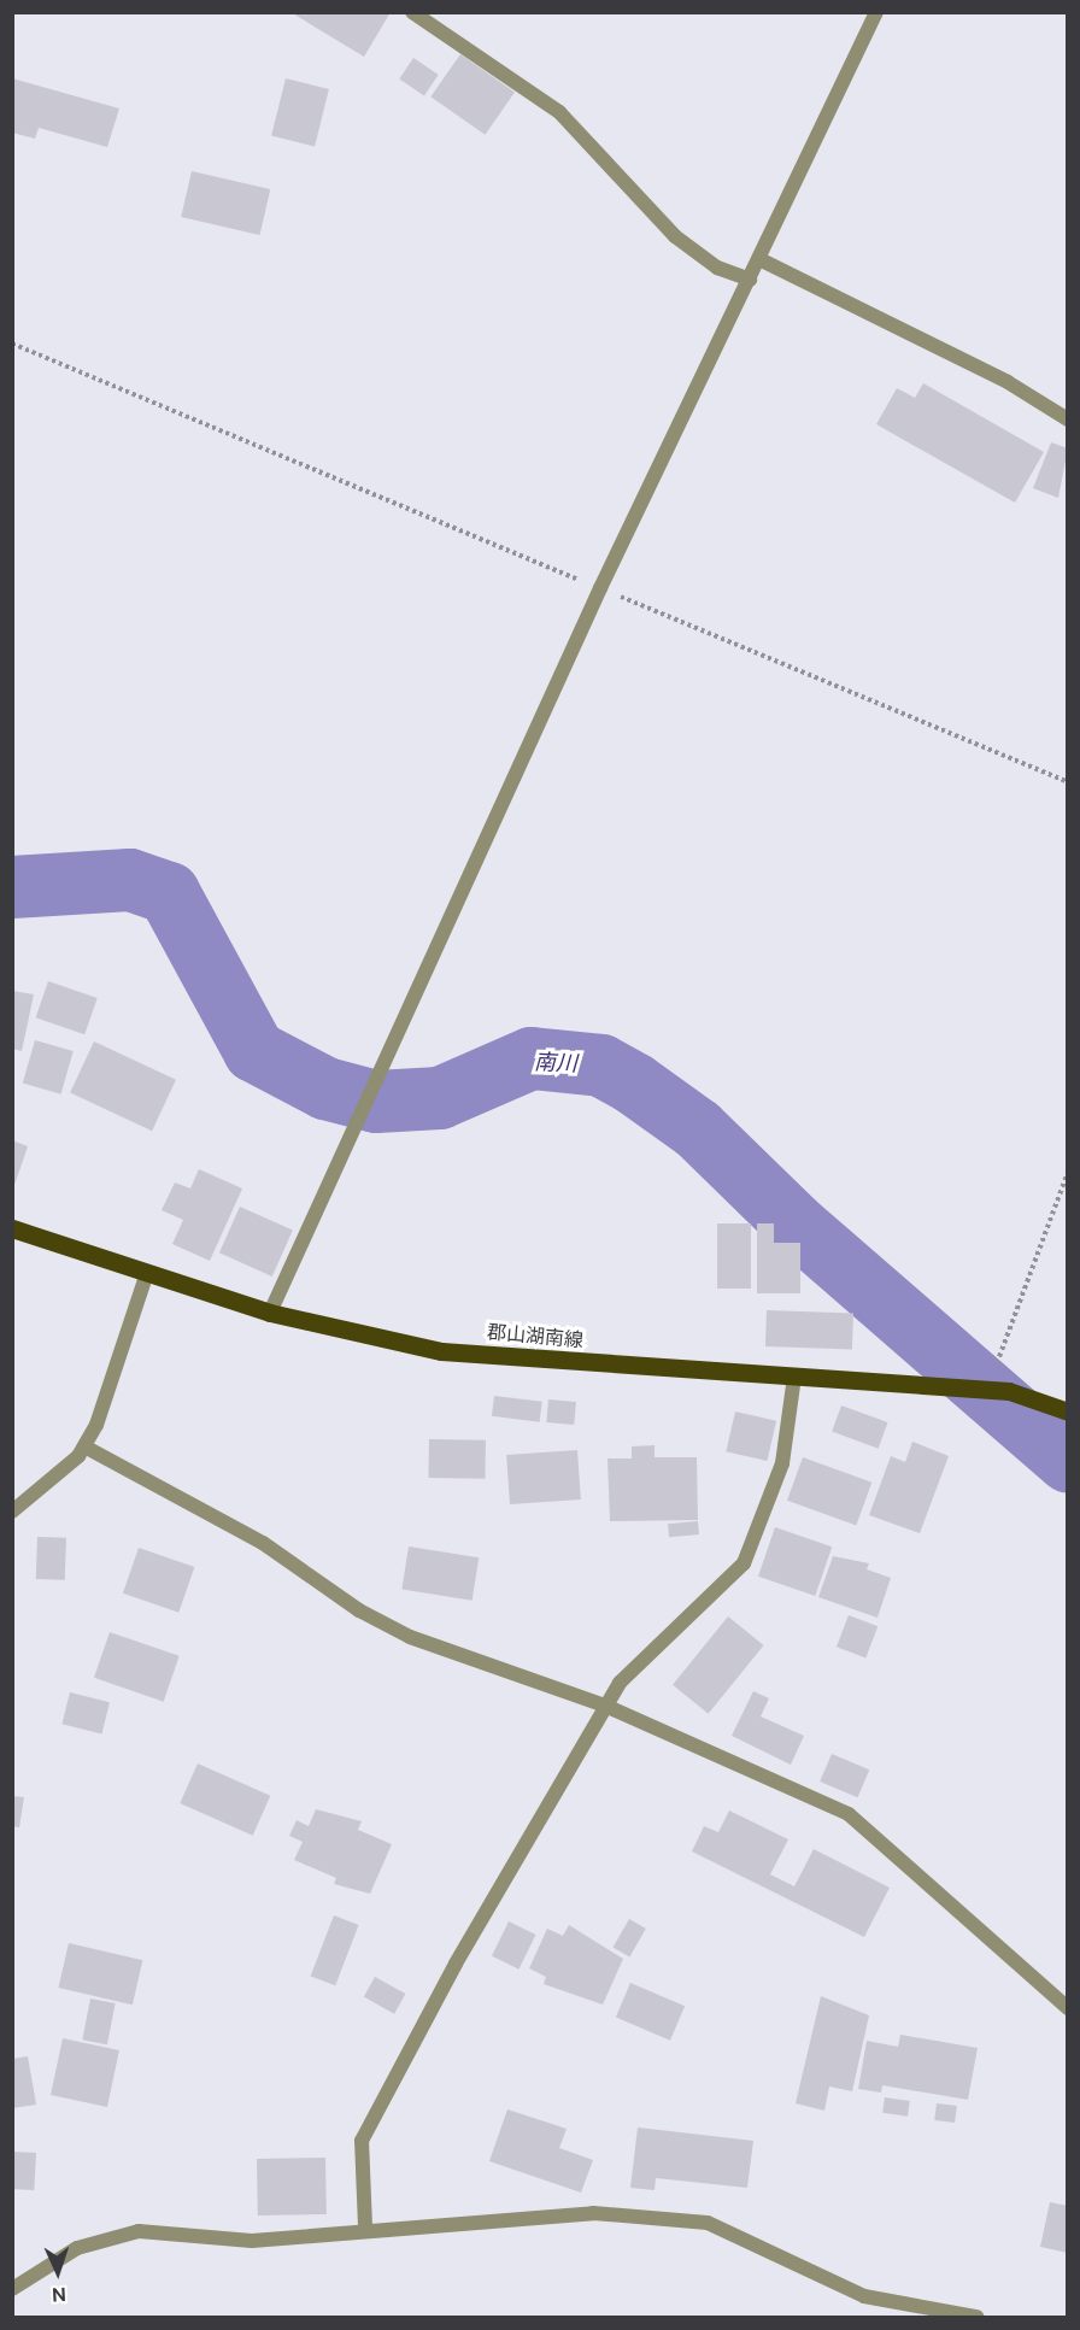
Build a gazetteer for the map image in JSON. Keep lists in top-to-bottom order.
{
  "streets": {
    "main road": ["郡山湖南線"]
  },
  "water": ["南川"],
  "north": "bottom"
}
